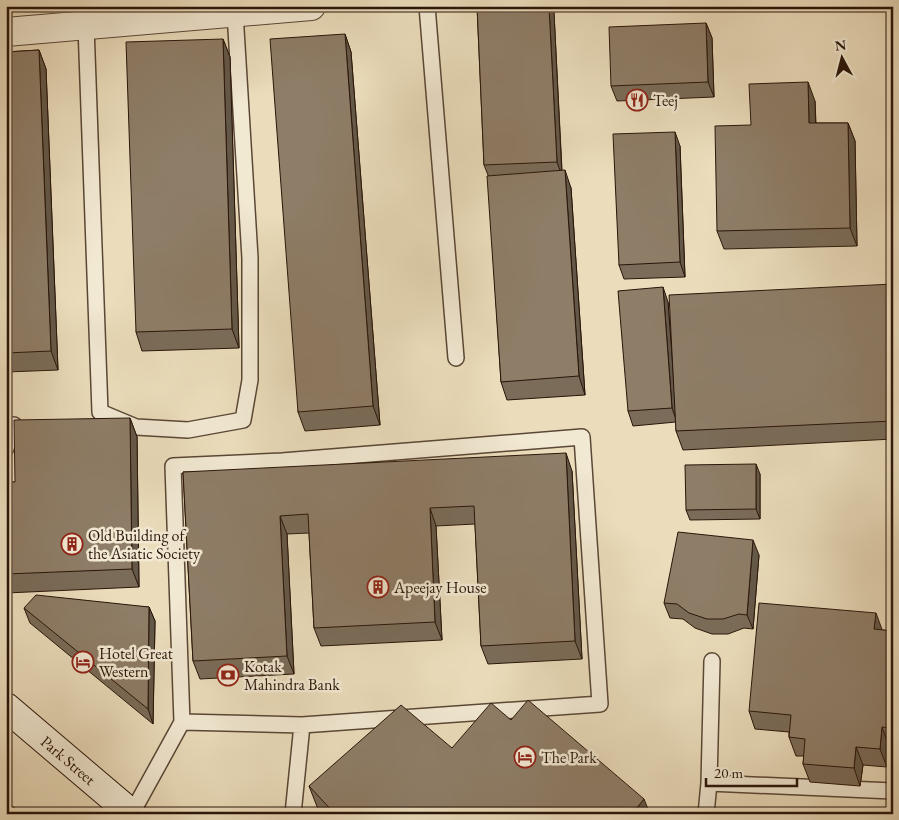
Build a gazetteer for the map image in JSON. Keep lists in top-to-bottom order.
{
  "streets": {
    "street": ["Park Street"]
  },
  "places": {
    "restaurant": ["Teej"],
    "building": ["Old Building of the Asiatic Society", "Apeejay House"],
    "hotel": ["Hotel Great Western", "The Park"],
    "bank": ["Kotak Mahindra Bank"]
  },
  "scale_bar": "20 m",
  "north": "top"
}
